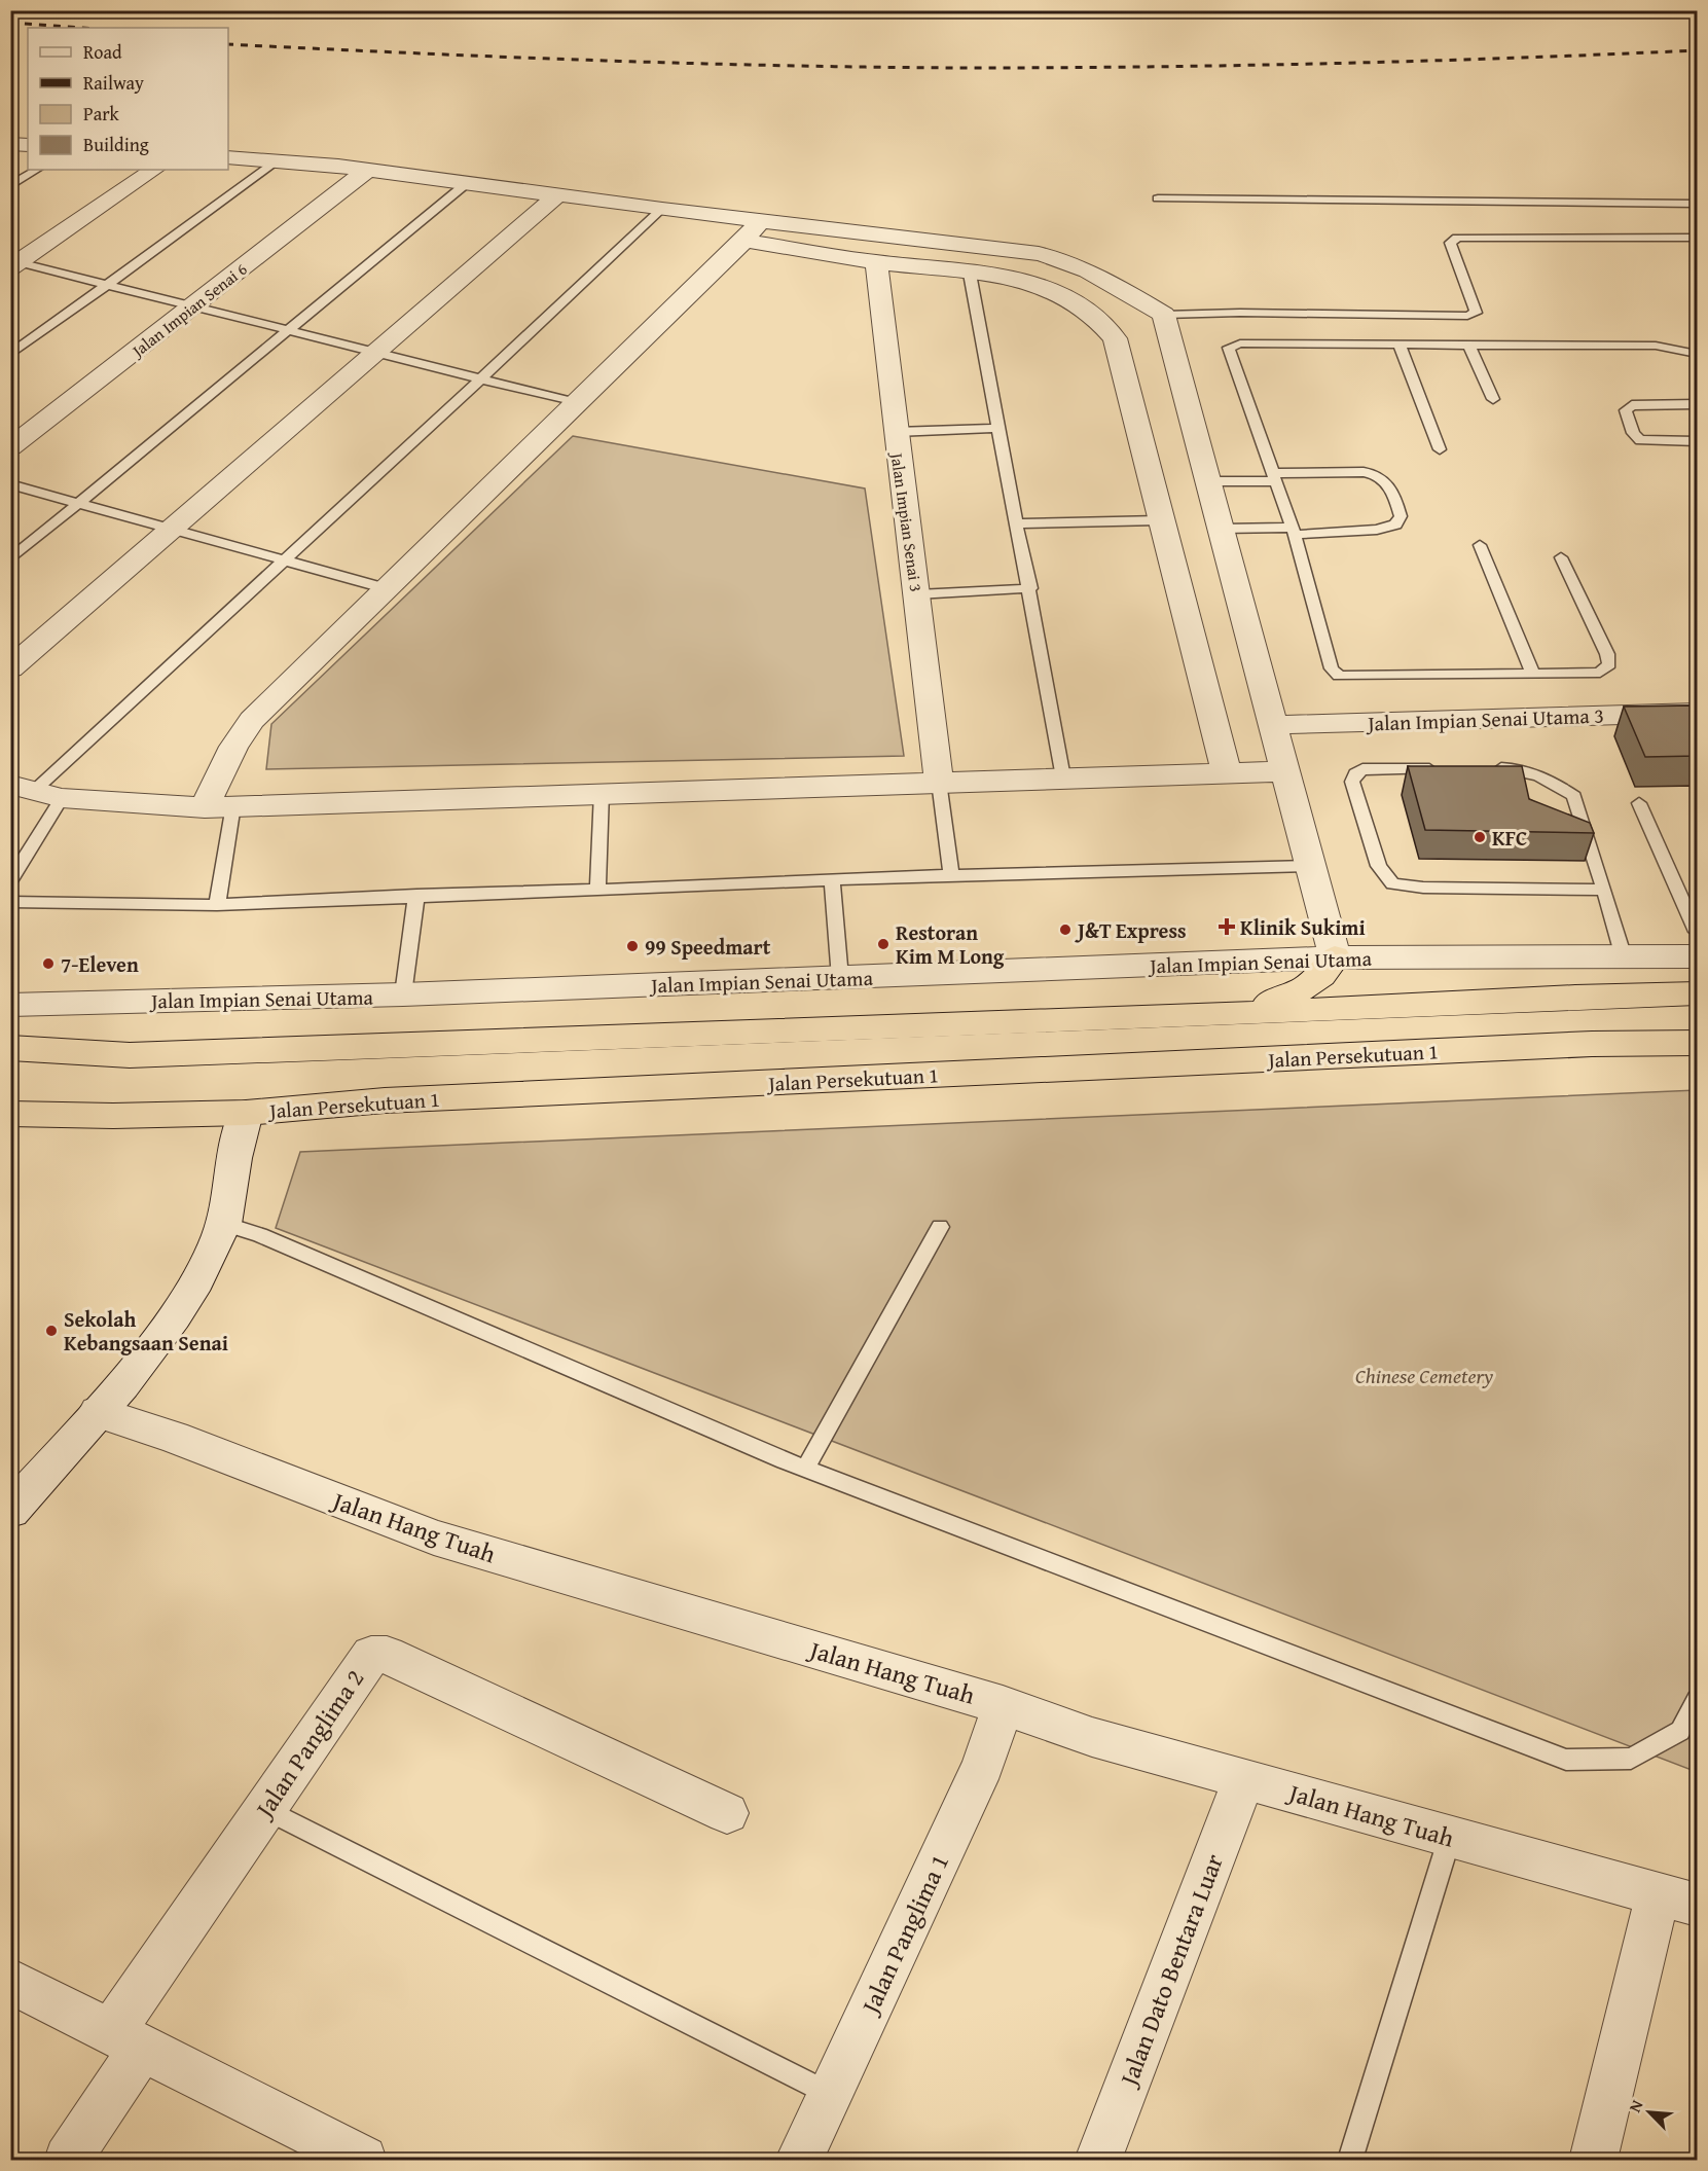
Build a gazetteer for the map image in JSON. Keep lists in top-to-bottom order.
{
  "streets": {
    "highway": ["Jalan Persekutuan 1"],
    "street": [
      "Jalan Impian Senai 6",
      "Jalan Impian Senai 3",
      "Jalan Impian Senai Utama 3",
      "Jalan Impian Senai Utama",
      "Jalan Hang Tuah",
      "Jalan Panglima 2",
      "Jalan Panglima 1",
      "Jalan Dato Bentara Luar"
    ]
  },
  "crossings": [
    ["Jalan Hang Tuah", "Jalan Panglima 1"],
    ["Jalan Hang Tuah", "Jalan Dato Bentara Luar"]
  ],
  "parks": ["Chinese Cemetery"],
  "places": {
    "other": [
      "KFC",
      "J&T Express",
      "Restoran Kim M Long",
      "99 Speedmart",
      "7-Eleven",
      "Sekolah Kebangsaan Senai"
    ],
    "health": ["Klinik Sukimi"]
  },
  "legend": [
    "Road",
    "Railway",
    "Park",
    "Building"
  ],
  "north": "top left"
}
